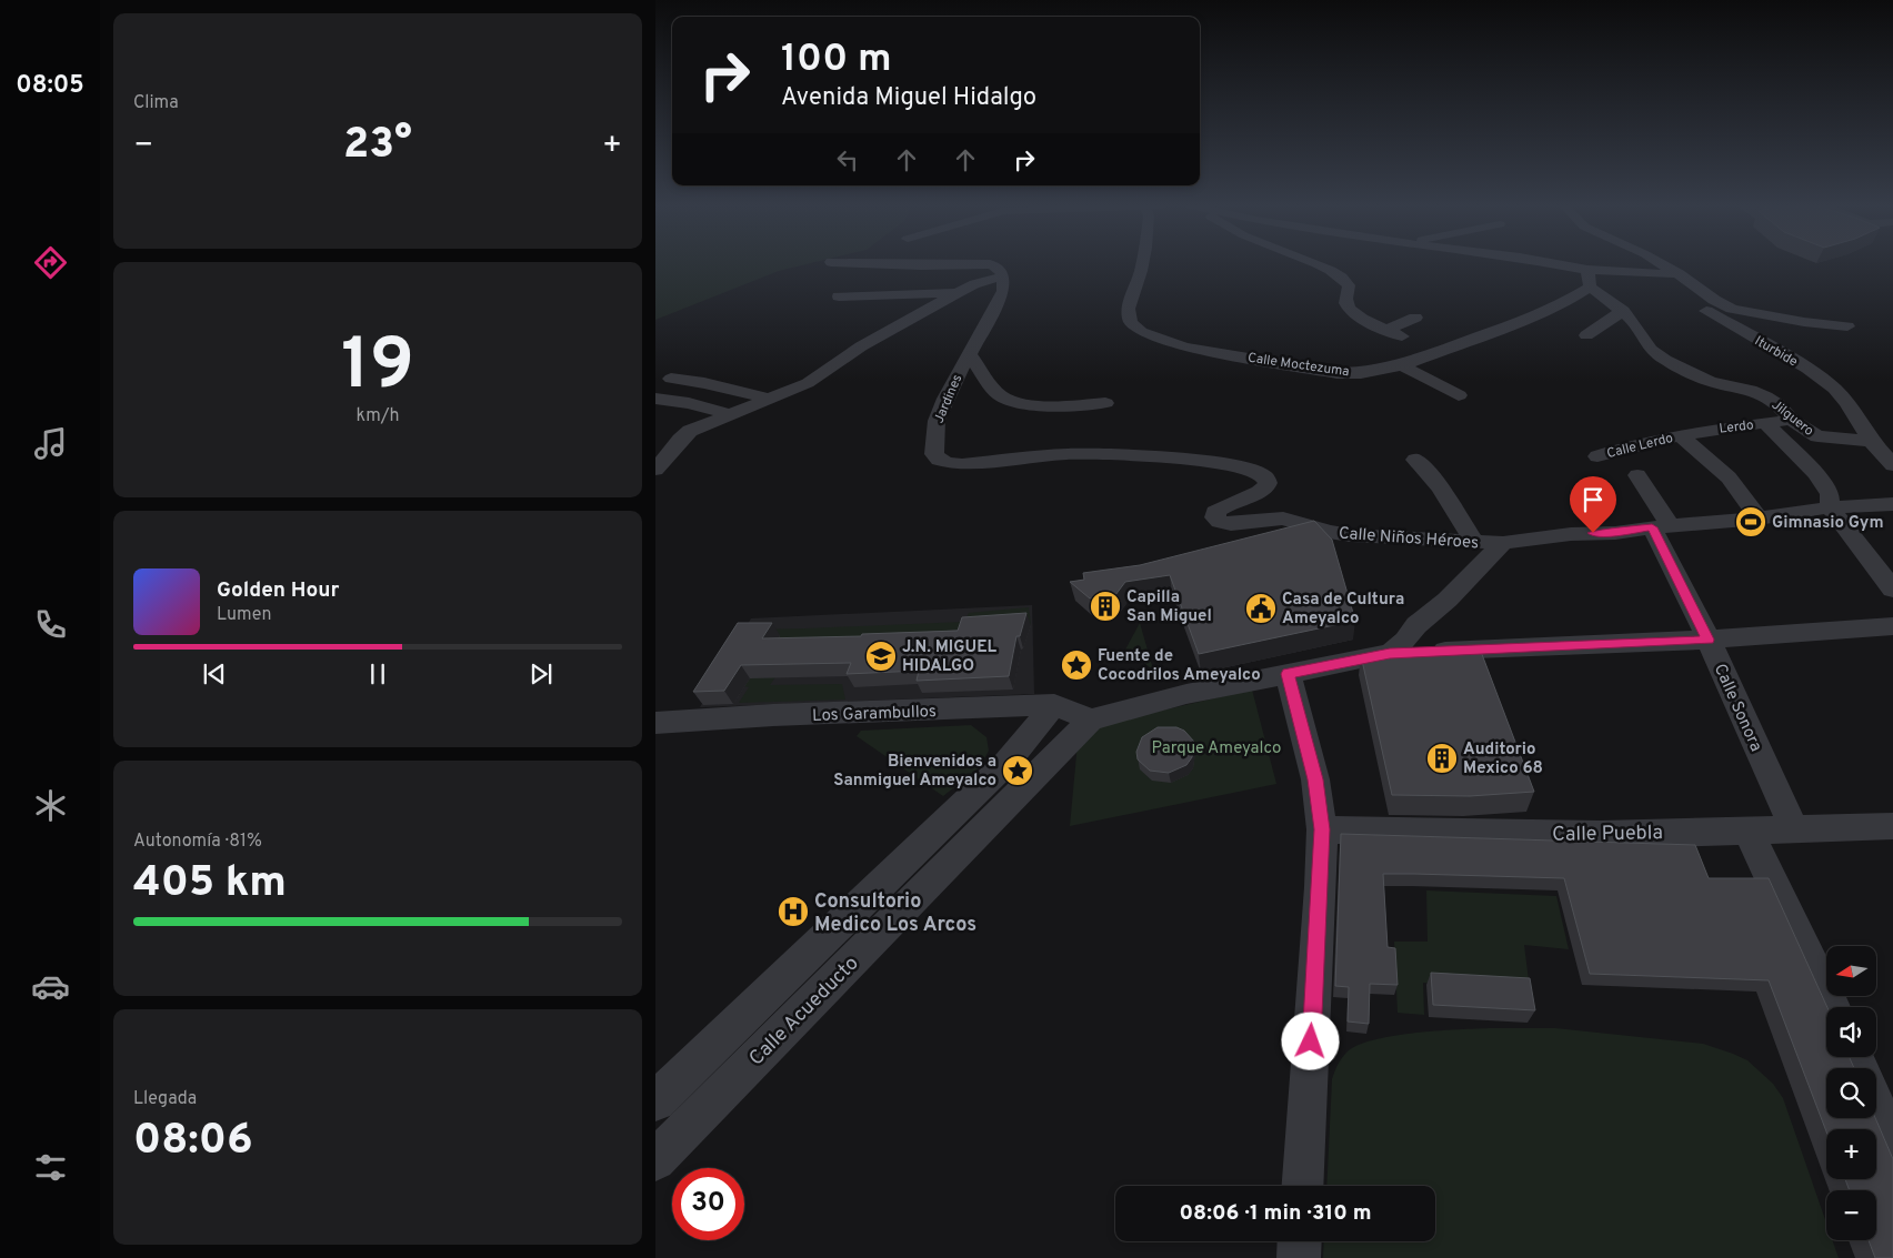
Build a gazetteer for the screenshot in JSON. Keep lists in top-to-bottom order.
{
  "streets": {
    "street": [
      "Iturbide",
      "Calle Moctezuma",
      "Jardines",
      "Jilguero",
      "Lerdo",
      "Calle Lerdo",
      "Calle Niños Héroes",
      "Calle Sonora",
      "Los Garambullos",
      "Calle Puebla",
      "Calle Acueducto"
    ]
  },
  "crossings": [
    ["Iturbide", "Jilguero"],
    ["Calle Moctezuma", "Jilguero"],
    ["Jardines", "Calle Niños Héroes"],
    ["Jilguero", "Lerdo"],
    ["Lerdo", "Calle Lerdo"],
    ["Calle Niños Héroes", "Calle Sonora"],
    ["Calle Sonora", "Calle Puebla"],
    ["Los Garambullos", "Calle Acueducto"]
  ],
  "parks": ["Parque Ameyalco"],
  "places": {
    "sports": ["Gimnasio Gym"],
    "building": ["Capilla San Miguel", "Auditorio Mexico 68"],
    "public building": ["Casa de Cultura Ameyalco"],
    "school or university": ["J.N. MIGUEL HIDALGO"],
    "place": ["Fuente de Cocodrilos Ameyalco", "Bienvenidos a Sanmiguel Ameyalco"],
    "hospital": ["Consultorio Medico Los Arcos"]
  },
  "north": "left",
  "page": {
    "tabs": "08:05",
    "tile": [
      "Clima",
      ["19", "km/h"],
      ["Autonomía · 81%", "405 km"],
      ["Llegada", "08:06"]
    ],
    "turn": ["100 m", "Avenida Miguel Hidalgo"],
    "heat": ["−", "23°", "+"],
    "song": ["Golden Hour", "Lumen"],
    "map_buttons": ["+", "−"],
    "limit": "30",
    "trip": "08:06 · 1 min · 310 m"
  }
}
